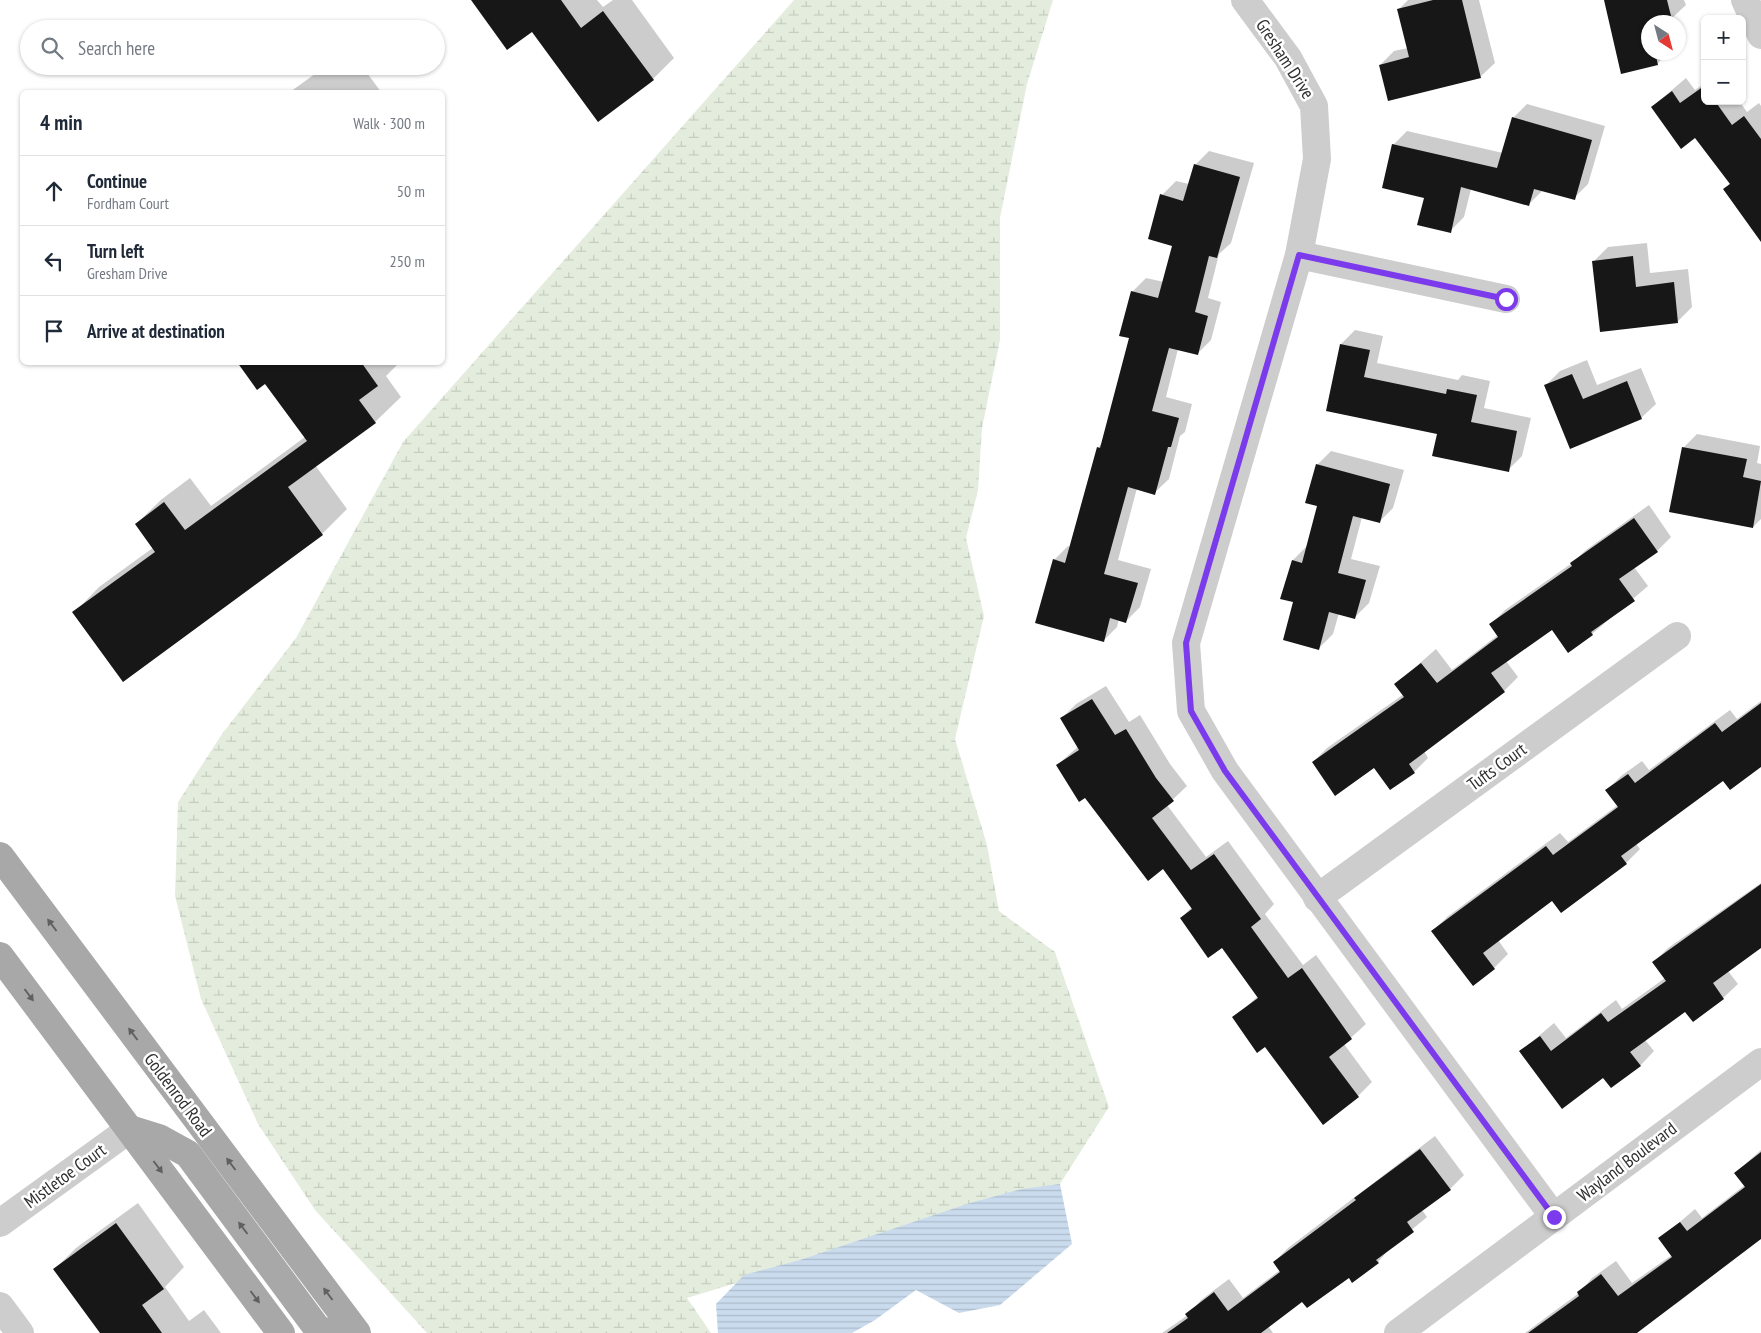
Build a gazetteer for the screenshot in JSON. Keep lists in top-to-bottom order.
{
  "streets": {
    "main road": ["Goldenrod Road"],
    "street": [
      "Gresham Drive",
      "Tufts Court",
      "Wayland Boulevard",
      "Mistletoe Court"
    ]
  },
  "crossings": [
    ["Gresham Drive", "Tufts Court"],
    ["Gresham Drive", "Wayland Boulevard"]
  ],
  "north": "bottom right",
  "page": {
    "map_buttons": ["+", "−"],
    "search": "Search here",
    "heading": ["4 min", "Walk · 300 m"],
    "list": [
      ["Continue", "Fordham Court", "50 m"],
      ["Turn left", "Gresham Drive", "250 m"],
      "Arrive at destination"
    ]
  }
}
